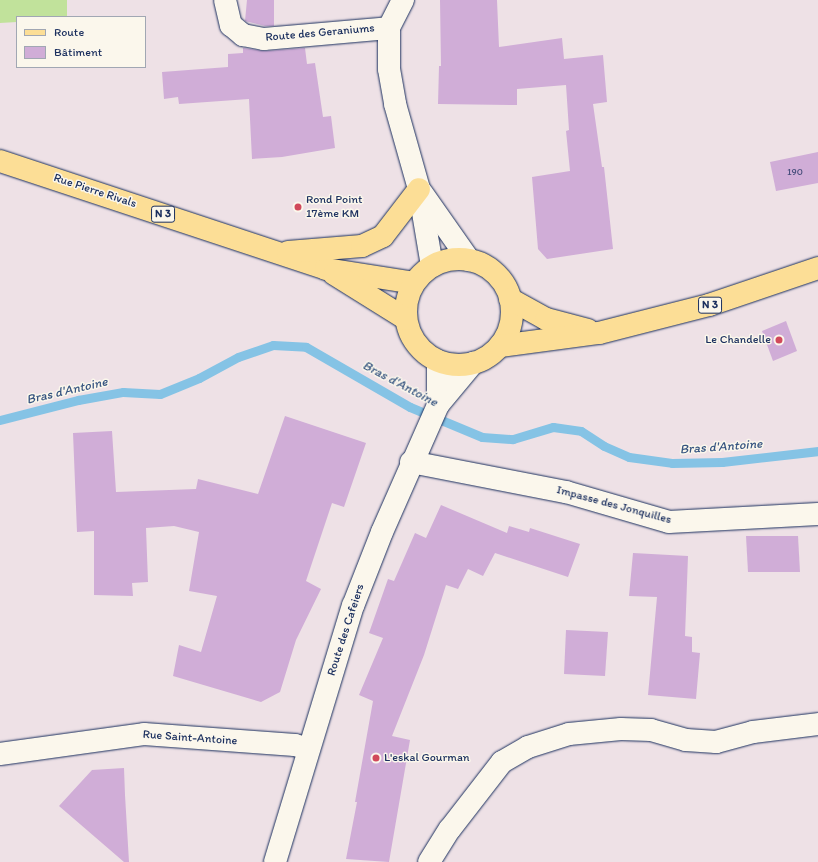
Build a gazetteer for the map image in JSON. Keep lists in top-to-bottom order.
{
  "streets": {
    "main road": ["Rue Pierre Rivals", "N 3"],
    "street": [
      "Route des Geraniums",
      "Impasse des Jonquilles",
      "Route des Cafeiers",
      "Rue Saint-Antoine"
    ]
  },
  "crossings": [
    ["Route des Geraniums", "Rue Pierre Rivals"],
    ["Route des Geraniums", "N 3"],
    ["Route des Geraniums", "Route des Cafeiers"],
    ["Rue Pierre Rivals", "N 3"],
    ["Rue Pierre Rivals", "Route des Cafeiers"],
    ["N 3", "Route des Cafeiers"],
    ["Impasse des Jonquilles", "Route des Cafeiers"],
    ["Route des Cafeiers", "Rue Saint-Antoine"]
  ],
  "water": ["Bras d'Antoine"],
  "places": ["Rond Point 17ème KM", "Le Chandelle", "L'eskal Gourman"],
  "house_numbers": ["190"],
  "legend": ["Route", "Bâtiment"]
}
